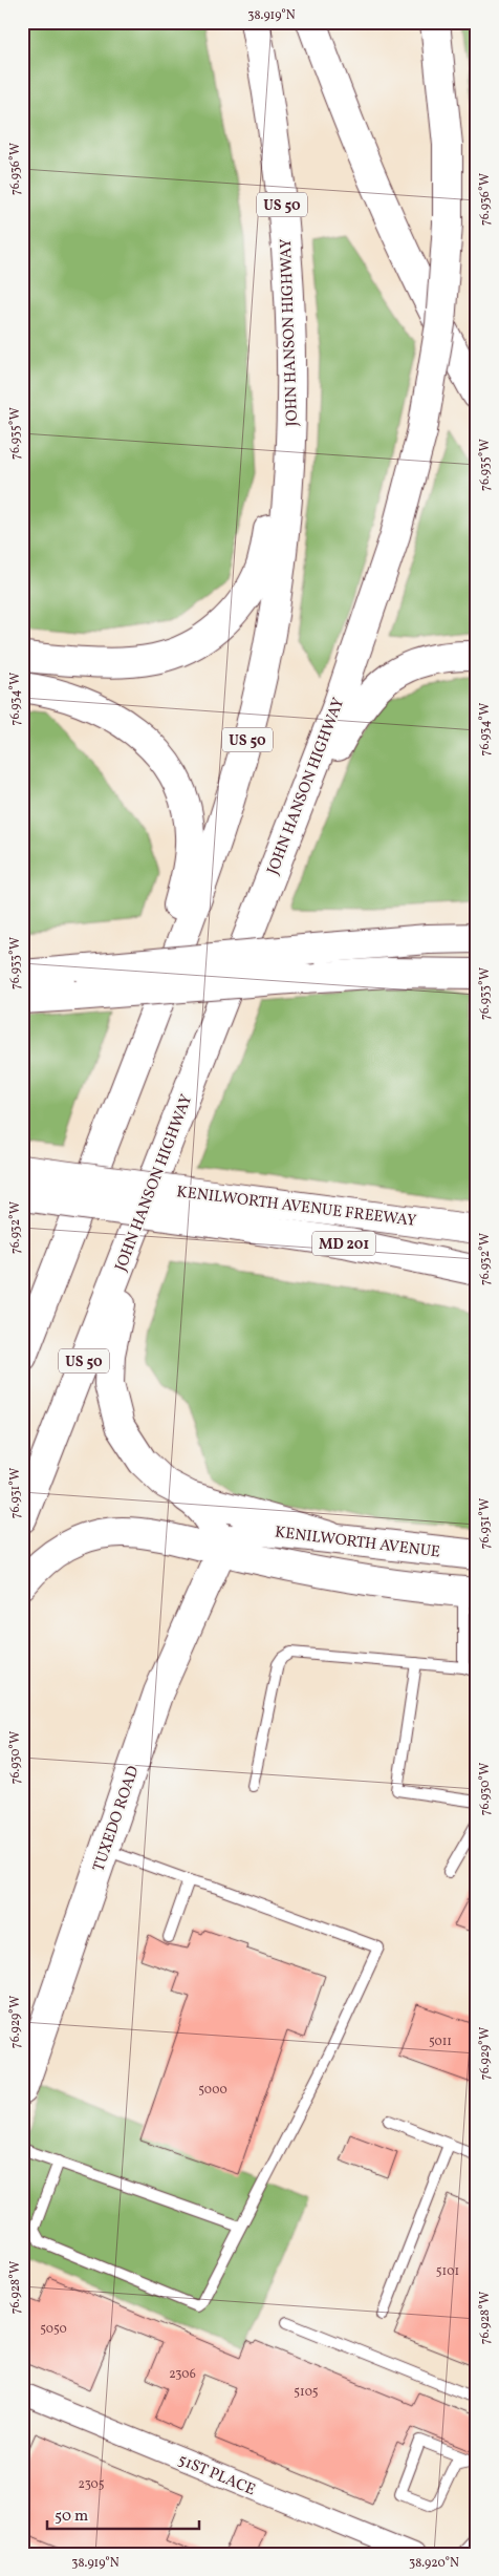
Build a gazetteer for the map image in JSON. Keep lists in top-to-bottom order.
{
  "streets": {
    "main road": [
      "US 50",
      "JOHN HANSON HIGHWAY",
      "KENILWORTH AVENUE FREEWAY",
      "MD 201",
      "KENILWORTH AVENUE",
      "TUXEDO ROAD"
    ],
    "street": ["51ST PLACE"]
  },
  "crossings": [
    ["KENILWORTH AVENUE", "TUXEDO ROAD"]
  ],
  "house_numbers": [
    "5011",
    "5000",
    "5101",
    "5050",
    "2306",
    "5105",
    "2305"
  ],
  "scale_bar": "50 m",
  "coordinates": [
    "38.919°N",
    "76.936°W",
    "76.935°W",
    "76.934°W",
    "76.933°W",
    "76.932°W",
    "76.931°W",
    "76.930°W",
    "76.929°W",
    "76.928°W",
    "38.920°N"
  ]
}
